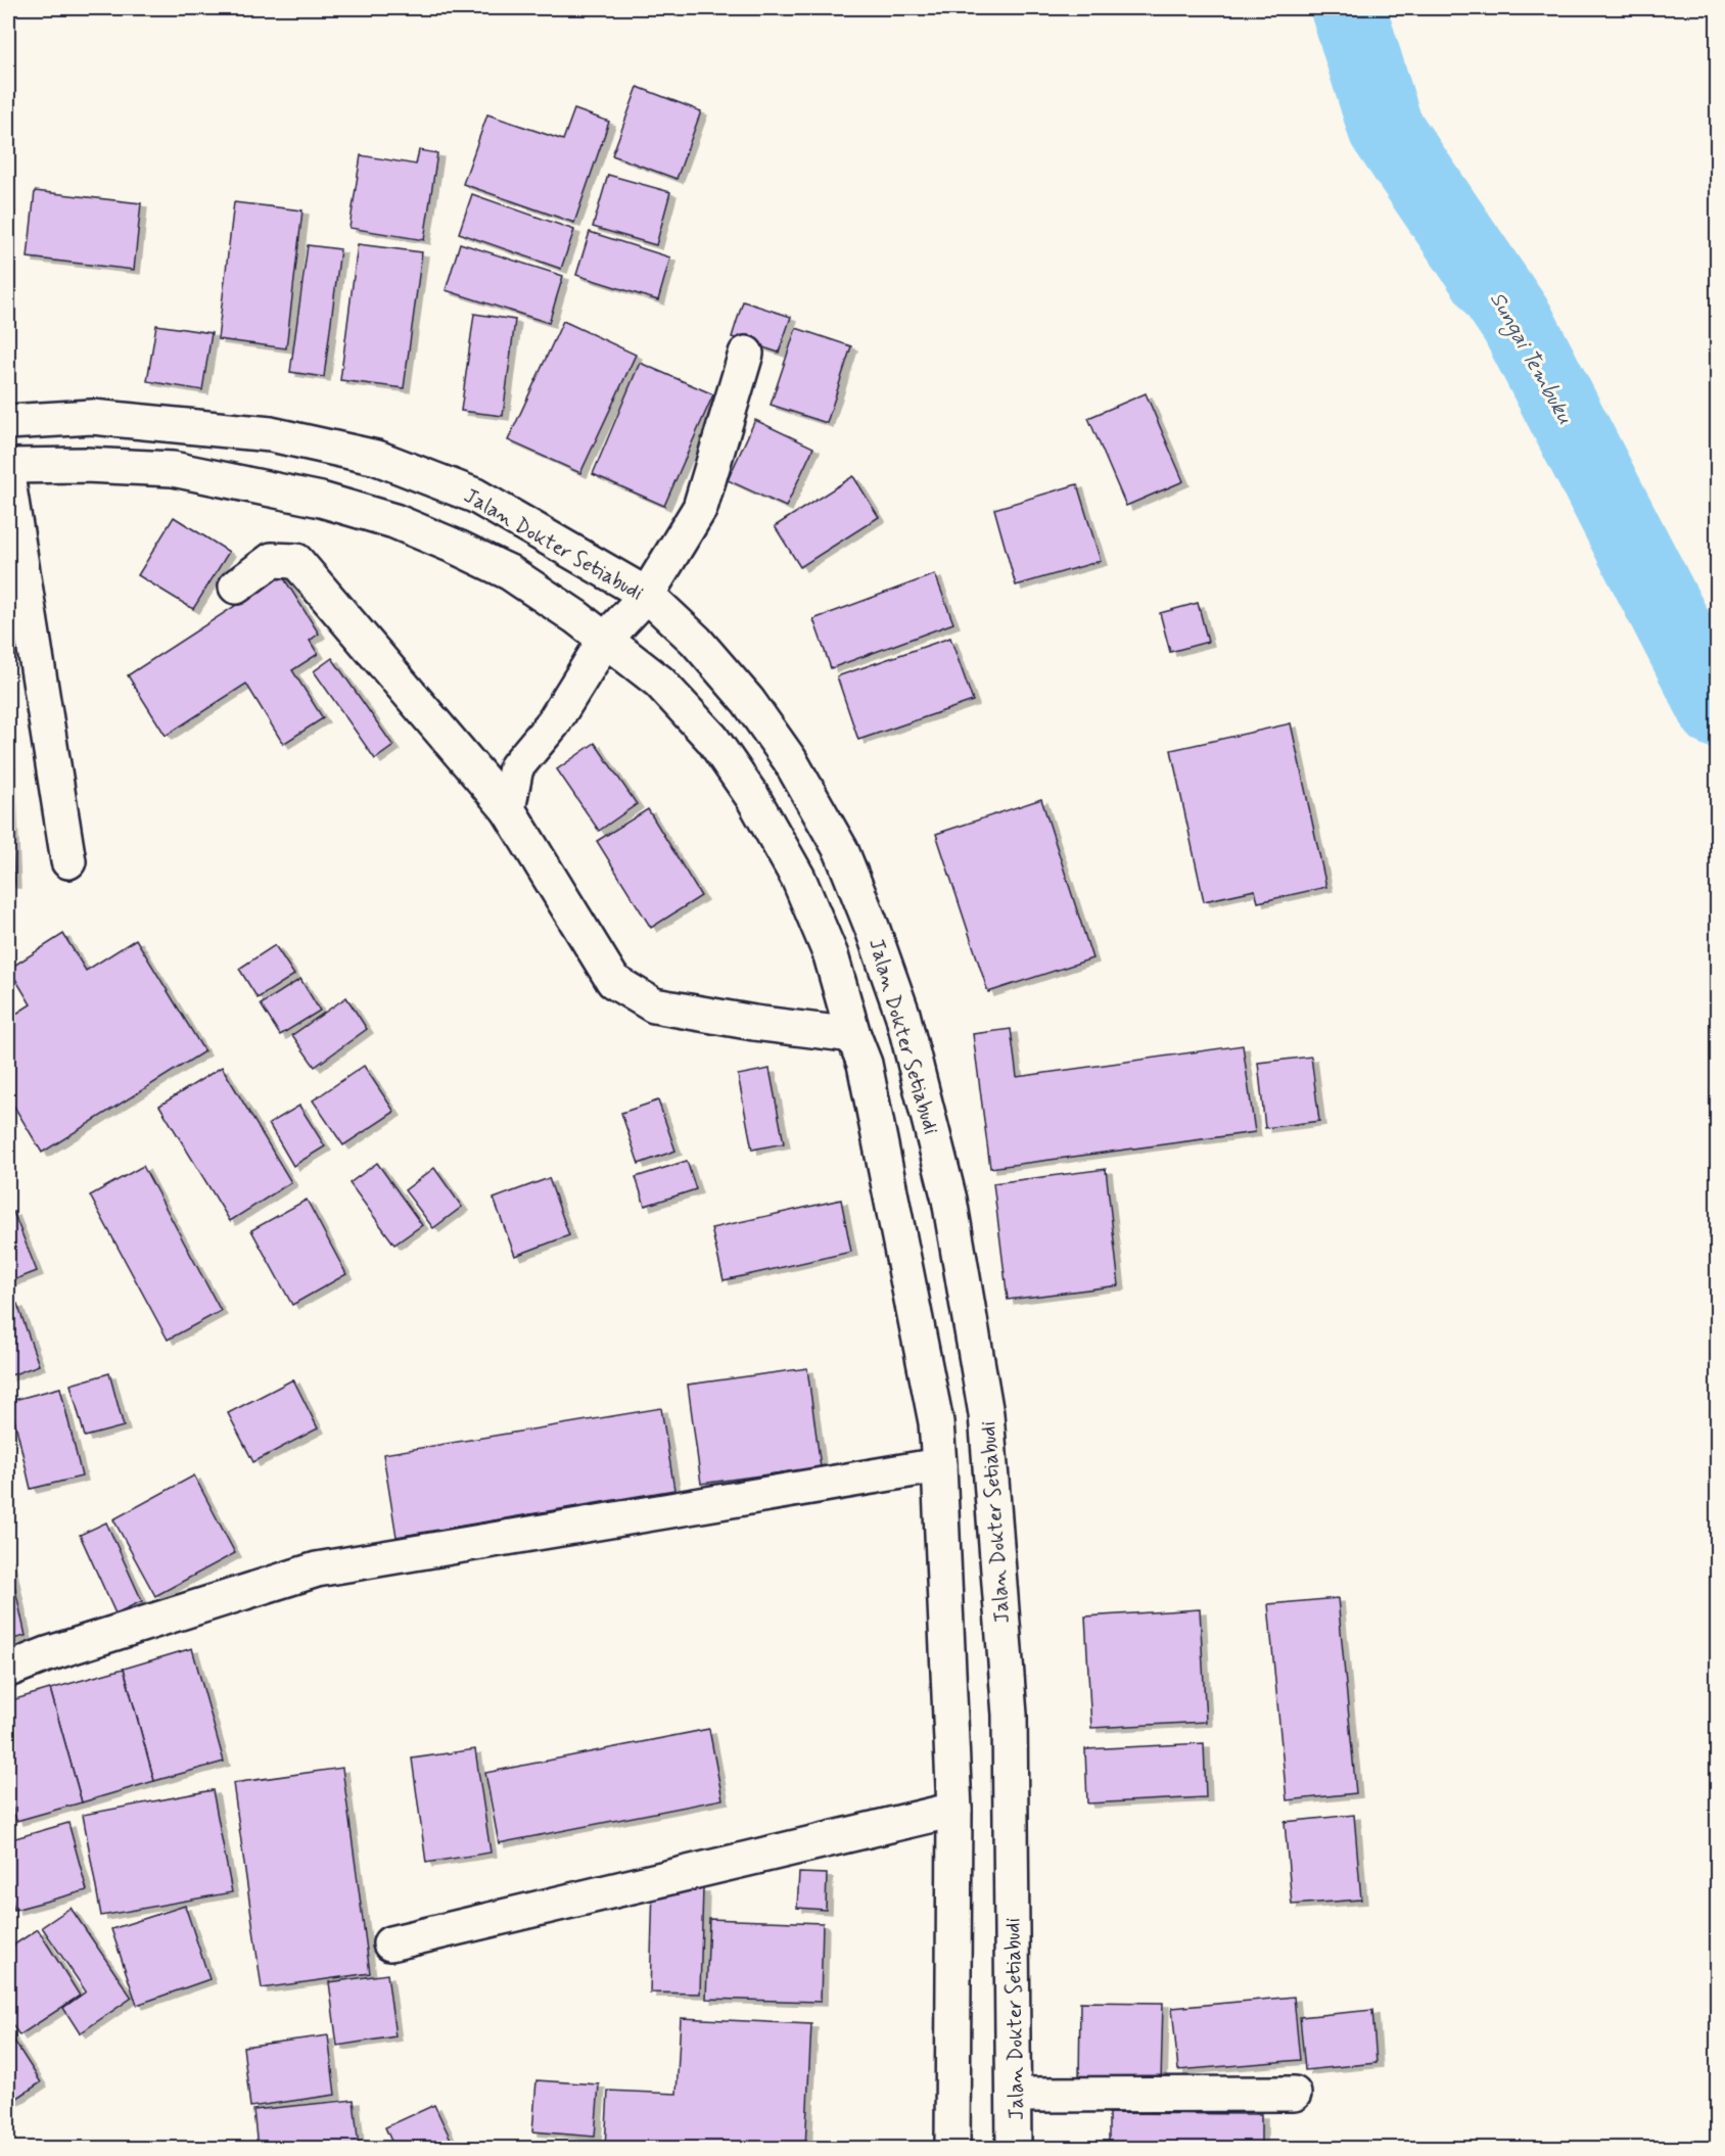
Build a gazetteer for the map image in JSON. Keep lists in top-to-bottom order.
{
  "streets": {
    "street": ["Jalan Dokter Setiabudi"]
  },
  "water": ["Sungai Tembuku"]
}
